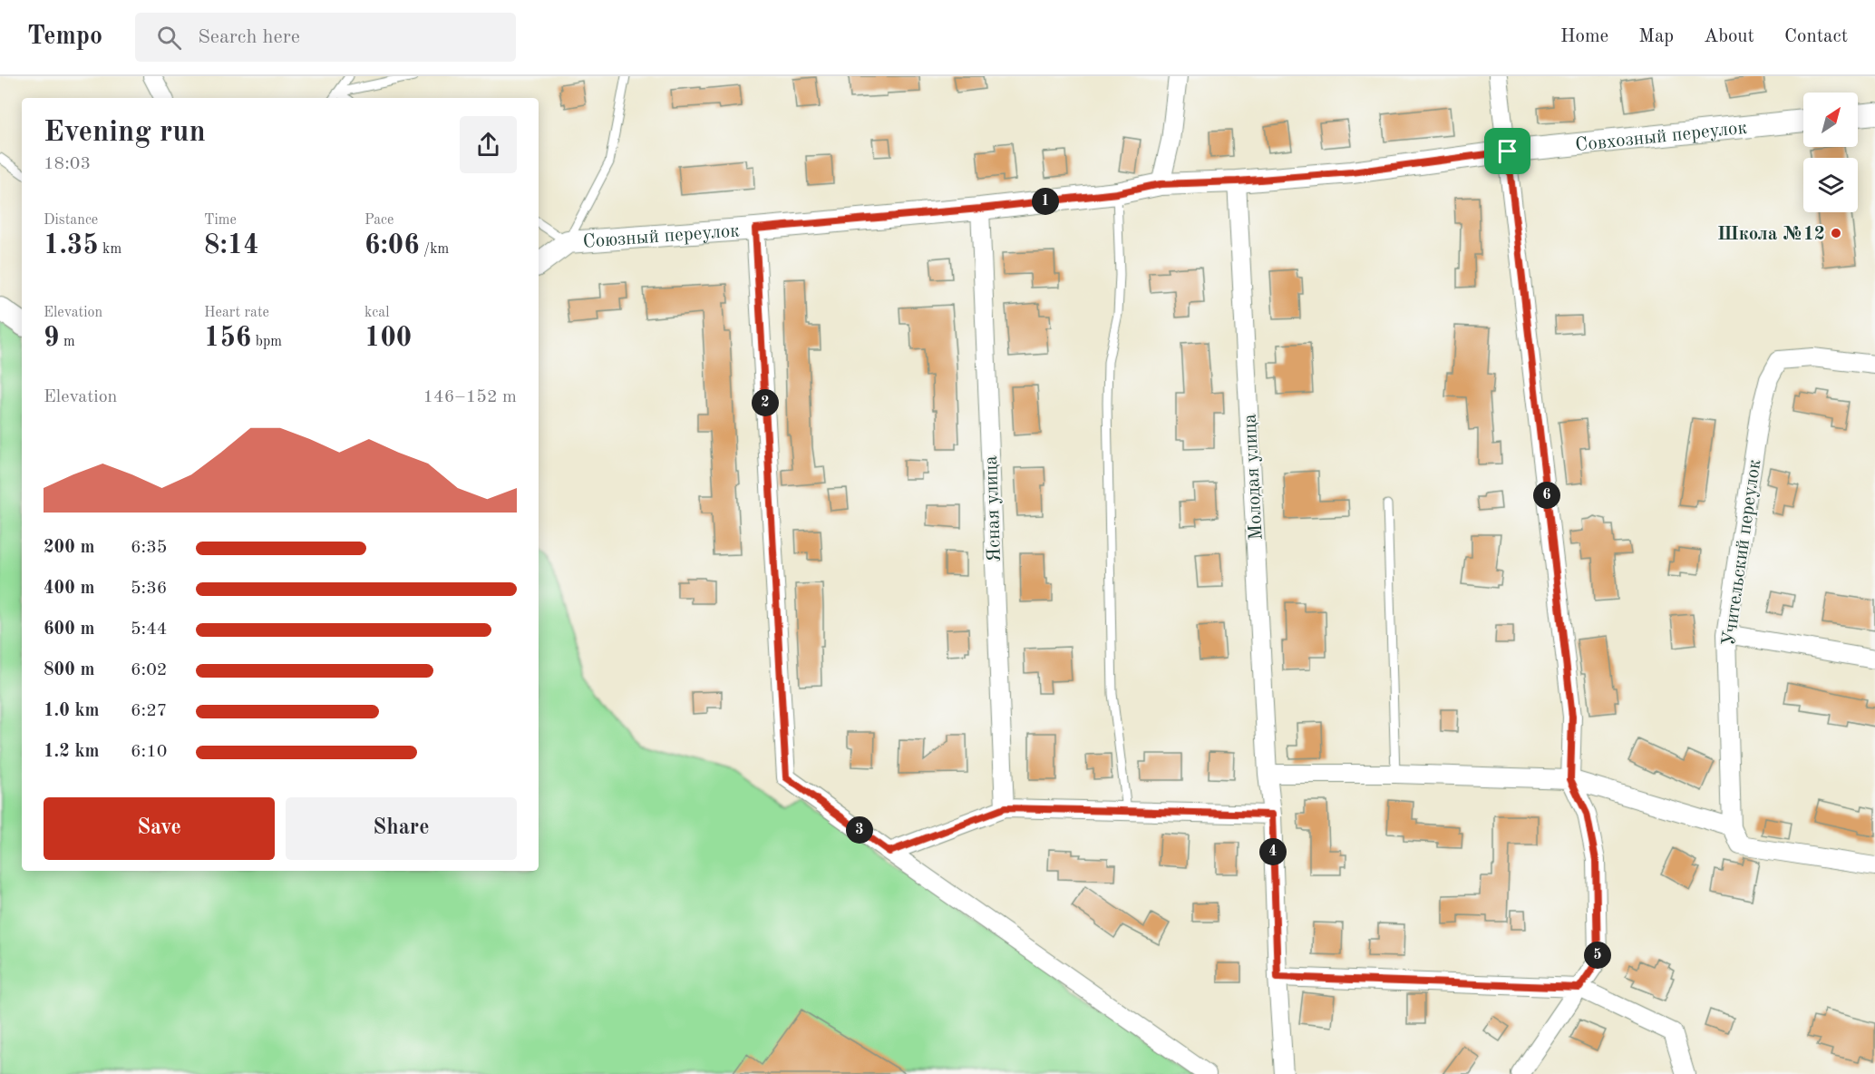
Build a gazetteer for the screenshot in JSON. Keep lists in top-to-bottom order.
{
  "streets": {
    "street": [
      "Совхозный переулок",
      "Союзный переулок",
      "Молодая улица",
      "Ясная улица",
      "Учительский переулок"
    ]
  },
  "crossings": [
    ["Совхозный переулок", "Союзный переулок"],
    ["Союзный переулок", "Молодая улица"],
    ["Союзный переулок", "Ясная улица"]
  ],
  "places": ["Школа №12"],
  "north": "top right",
  "page": {
    "header": "Tempo",
    "search": "Search here",
    "nav": [
      "Home",
      "Map",
      "About",
      "Contact"
    ],
    "heading": ["Evening run", "18:03"],
    "pins": [
      "1",
      "2",
      "6",
      "3",
      "4",
      "5"
    ],
    "stats": [
      ["Distance", "1.35 km"],
      ["Time", "8:14"],
      ["Pace", "6:06 /km"],
      ["Elevation", "9 m"],
      ["Heart rate", "156 bpm"],
      ["kcal", "100"]
    ],
    "chart": ["Elevation", "146–152 m"],
    "list": [
      {
        "name": "200 m",
        "note": "6:35"
      },
      {
        "name": "400 m",
        "note": "5:36"
      },
      {
        "name": "600 m",
        "note": "5:44"
      },
      {
        "name": "800 m",
        "note": "6:02"
      },
      {
        "name": "1.0 km",
        "note": "6:27"
      },
      {
        "name": "1.2 km",
        "note": "6:10"
      }
    ],
    "buttons": ["Save", "Share"]
  }
}
